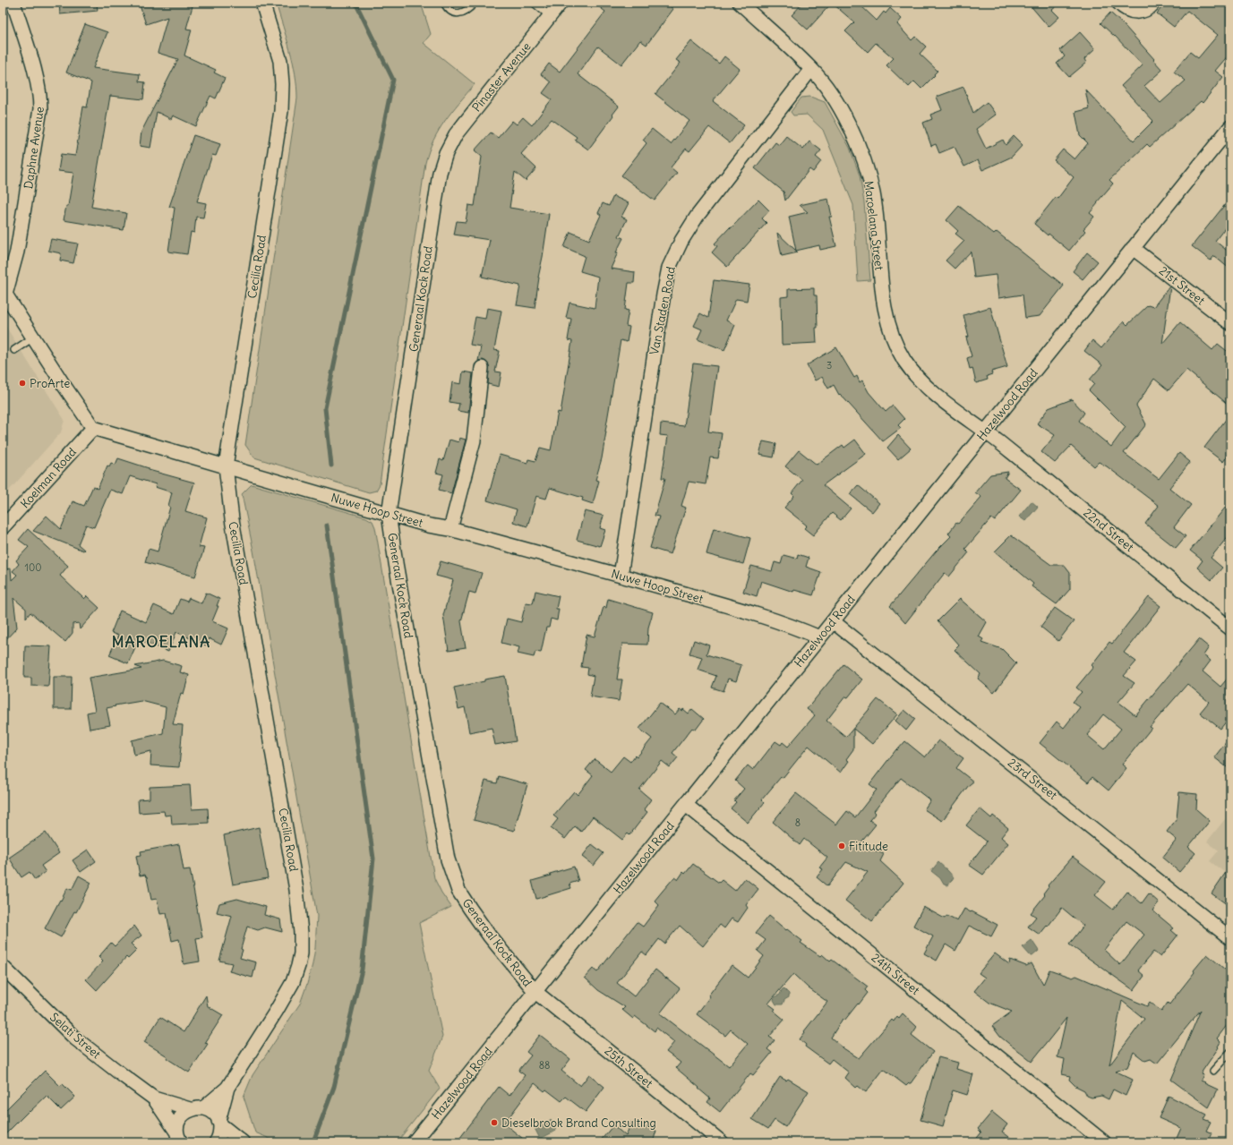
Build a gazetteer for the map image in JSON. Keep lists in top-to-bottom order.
{
  "streets": {
    "street": [
      "Pinaster Avenue",
      "Daphne Avenue",
      "Maroelana Street",
      "Cecilia Road",
      "21st Street",
      "Generaal Kock Road",
      "Van Staden Road",
      "Hazelwood Road",
      "Koelman Road",
      "Nuwe Hoop Street",
      "22nd Street",
      "23rd Street",
      "24th Street",
      "Selati Street",
      "25th Street"
    ]
  },
  "crossings": [
    ["Pinaster Avenue", "Generaal Kock Road"],
    ["Maroelana Street", "Van Staden Road"],
    ["Maroelana Street", "Hazelwood Road"],
    ["Maroelana Street", "22nd Street"],
    ["Cecilia Road", "Nuwe Hoop Street"],
    ["Cecilia Road", "Selati Street"],
    ["21st Street", "Hazelwood Road"],
    ["Generaal Kock Road", "Hazelwood Road"],
    ["Generaal Kock Road", "Nuwe Hoop Street"],
    ["Generaal Kock Road", "25th Street"],
    ["Van Staden Road", "Nuwe Hoop Street"],
    ["Hazelwood Road", "Nuwe Hoop Street"],
    ["Hazelwood Road", "22nd Street"],
    ["Hazelwood Road", "23rd Street"],
    ["Hazelwood Road", "24th Street"],
    ["Hazelwood Road", "25th Street"],
    ["Koelman Road", "Nuwe Hoop Street"]
  ],
  "districts": ["MAROELANA"],
  "places": ["ProArte", "Fititude", "Dieselbrook Brand Consulting"],
  "house_numbers": [
    "3",
    "100",
    "8",
    "88"
  ]
}
